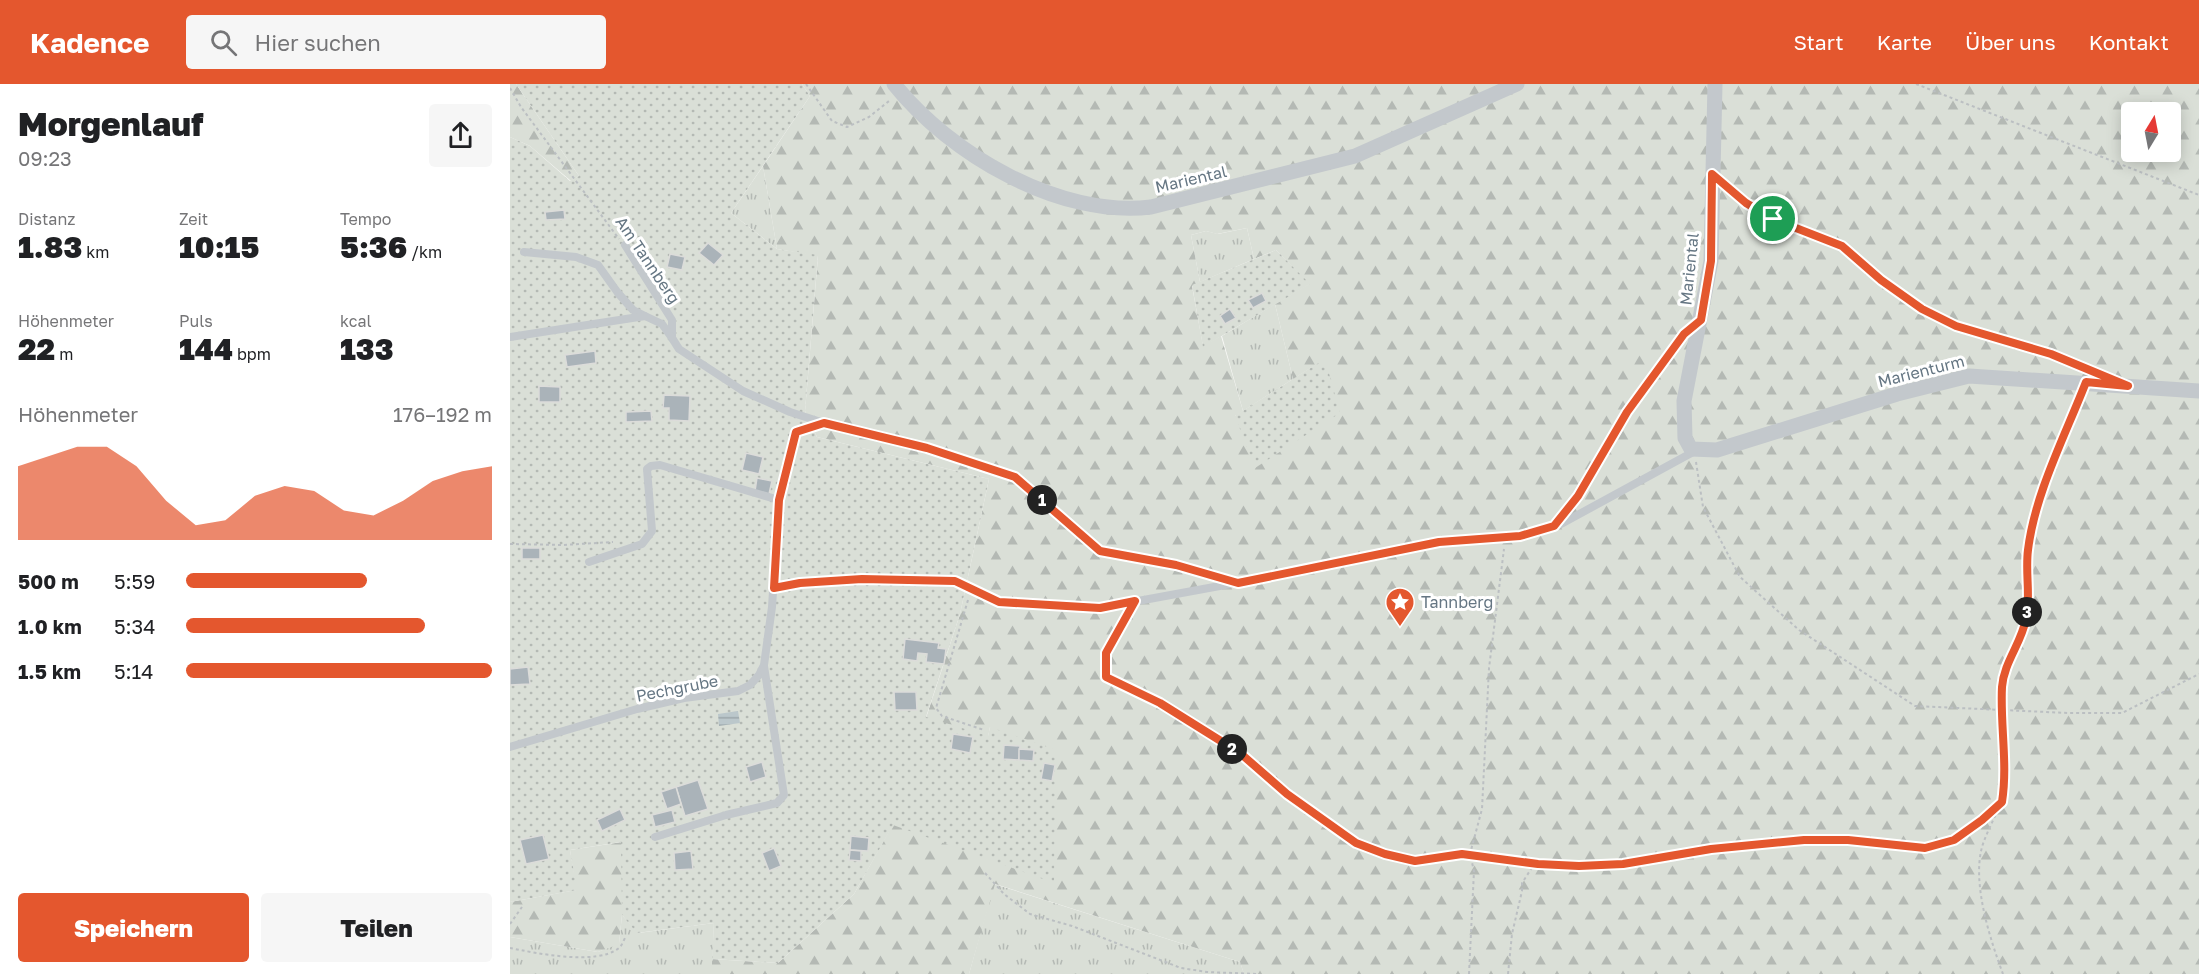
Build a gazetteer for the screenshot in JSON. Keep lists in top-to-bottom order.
{
  "streets": {
    "street": ["Mariental", "Marienturm"],
    "lane": ["Am Tannberg", "Pechgrube"]
  },
  "crossings": [
    ["Mariental", "Marienturm"]
  ],
  "places": {
    "place": ["Tannberg"]
  },
  "north": "top",
  "page": {
    "header": "Kadence",
    "search": "Hier suchen",
    "nav": [
      "Start",
      "Karte",
      "Über uns",
      "Kontakt"
    ],
    "heading": ["Morgenlauf", "09:23"],
    "stats": [
      ["Distanz", "1.83 km"],
      ["Zeit", "10:15"],
      ["Tempo", "5:36 /km"],
      ["Höhenmeter", "22 m"],
      ["Puls", "144 bpm"],
      ["kcal", "133"]
    ],
    "chart": ["Höhenmeter", "176–192 m"],
    "pins": ["1", "3", "2"],
    "list": [
      {
        "name": "500 m",
        "note": "5:59"
      },
      {
        "name": "1.0 km",
        "note": "5:34"
      },
      {
        "name": "1.5 km",
        "note": "5:14"
      }
    ],
    "buttons": ["Speichern", "Teilen"]
  }
}
